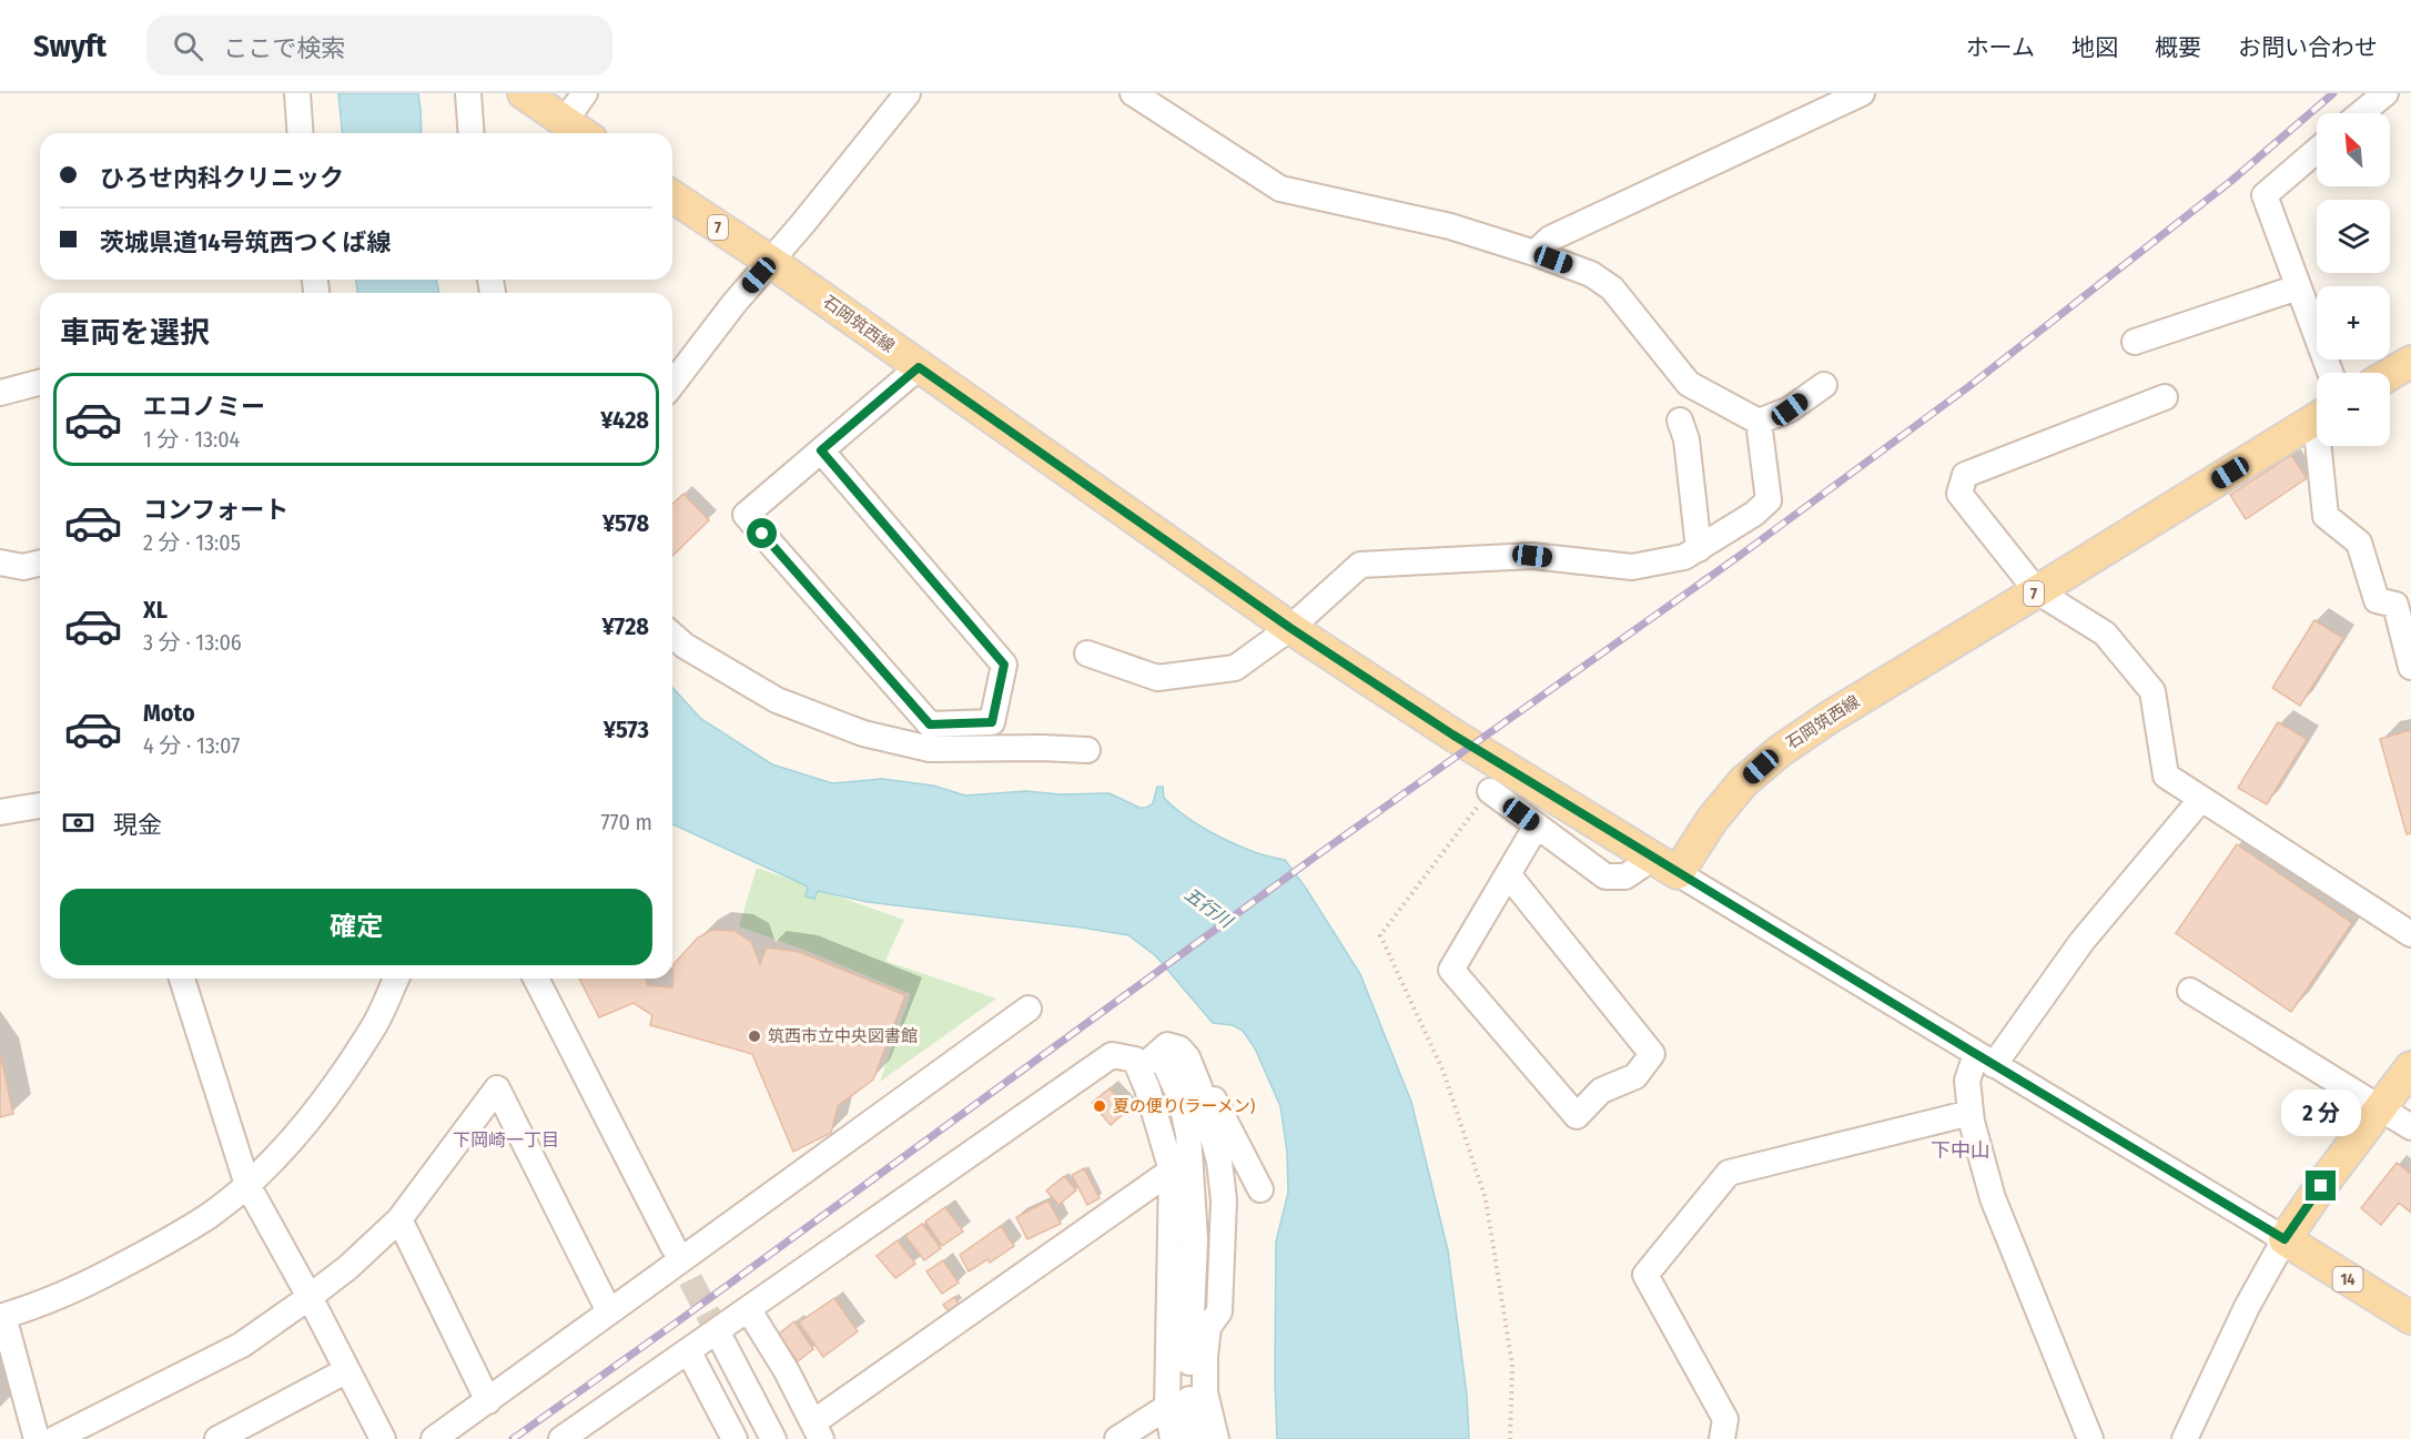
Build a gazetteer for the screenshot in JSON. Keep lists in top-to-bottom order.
{
  "streets": {
    "main road": ["7", "石岡筑西線", "14"]
  },
  "districts": ["下岡崎一丁目", "下中山"],
  "water": ["五行川"],
  "places": ["筑西市立中央図書館", "夏の便り(ラーメン)"],
  "north": "top left",
  "page": {
    "header": "Swyft",
    "search": "ここで検索",
    "nav": [
      "ホーム",
      "地図",
      "概要",
      "お問い合わせ"
    ],
    "map_buttons": ["+", "−"],
    "banner": ["ひろせ内科クリニック", "茨城県道14号筑西つくば線"],
    "heading": "車両を選択",
    "list": [
      {
        "name": "エコノミー",
        "note": "1 分 · 13:04",
        "value": "¥428"
      },
      {
        "name": "コンフォート",
        "note": "2 分 · 13:05",
        "value": "¥578"
      },
      {
        "name": "XL",
        "note": "3 分 · 13:06",
        "value": "¥728"
      },
      {
        "name": "Moto",
        "note": "4 分 · 13:07",
        "value": "¥573"
      }
    ],
    "pay": ["現金", "770 m"],
    "buttons": "確定",
    "bubble": "2 分"
  }
}
